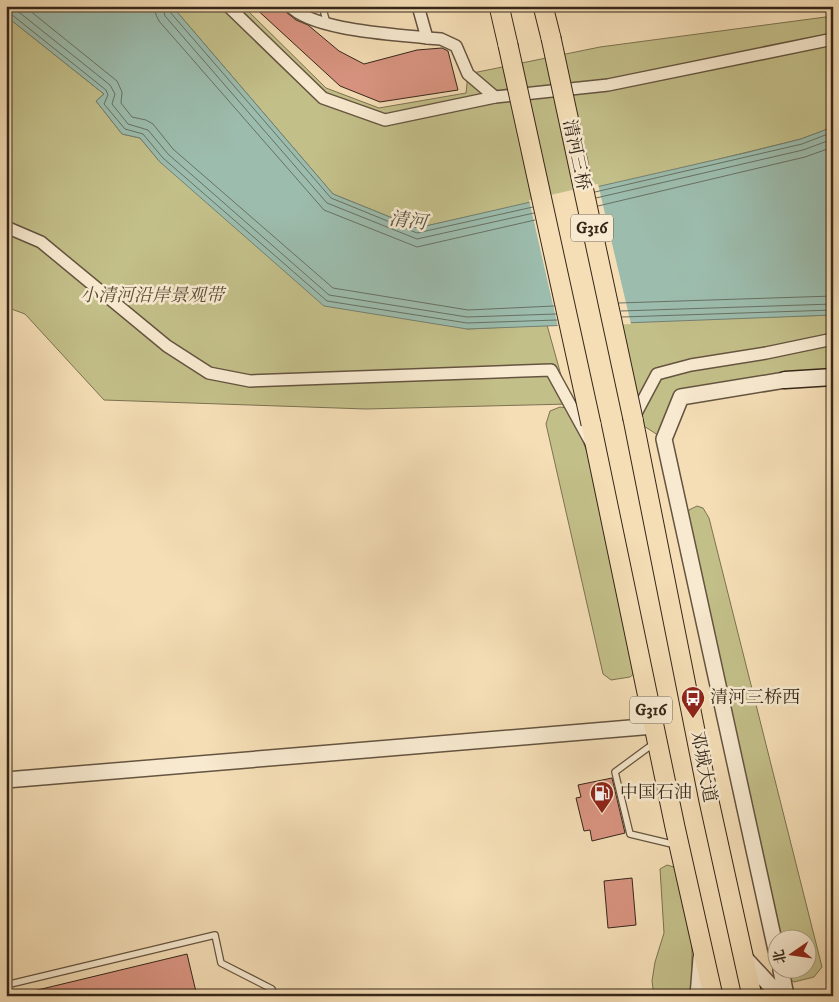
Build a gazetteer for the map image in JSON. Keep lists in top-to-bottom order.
{
  "streets": {
    "highway": ["清河三桥", "G316", "邓城大道"]
  },
  "crossings": [
    ["清河三桥", "邓城大道"]
  ],
  "water": ["清河"],
  "parks": ["小清河沿岸景观带"],
  "places": {
    "bus stop": ["清河三桥西"],
    "fuel station": ["中国石油"]
  },
  "north": "left"
}
